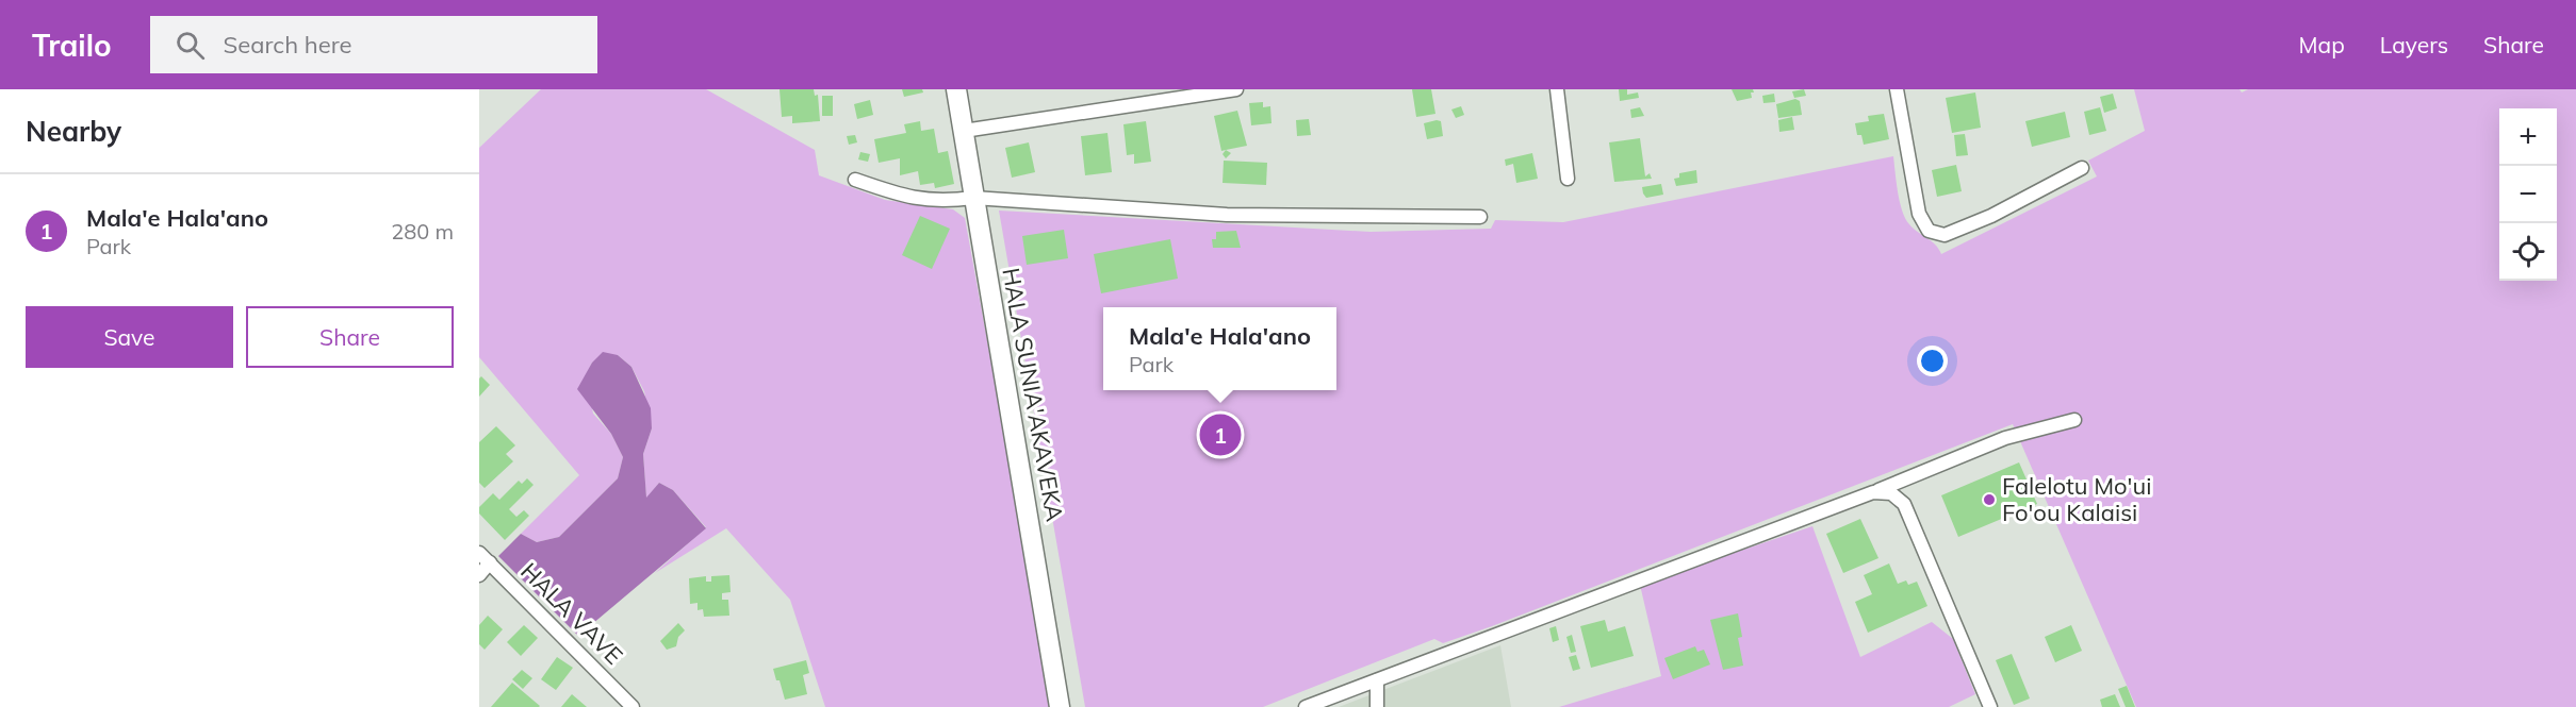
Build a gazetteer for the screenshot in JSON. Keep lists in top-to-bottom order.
{
  "streets": {
    "street": ["HALA SUNIA'AKAVEKA", "HALA VAVE"]
  },
  "places": ["Falelotu Mo'ui Fo'ou Kalaisi"],
  "page": {
    "header": "Trailo",
    "search": "Search here",
    "nav": ["Map", "Layers", "Share"],
    "heading": "Nearby",
    "map_buttons": ["+", "−"],
    "list": [
      {
        "mark": "1",
        "name": "Mala'e Hala'ano",
        "note": "Park",
        "value": "280 m"
      }
    ],
    "buttons": ["Save", "Share"],
    "popup": ["Mala'e Hala'ano", "Park"],
    "pins": "1"
  }
}
